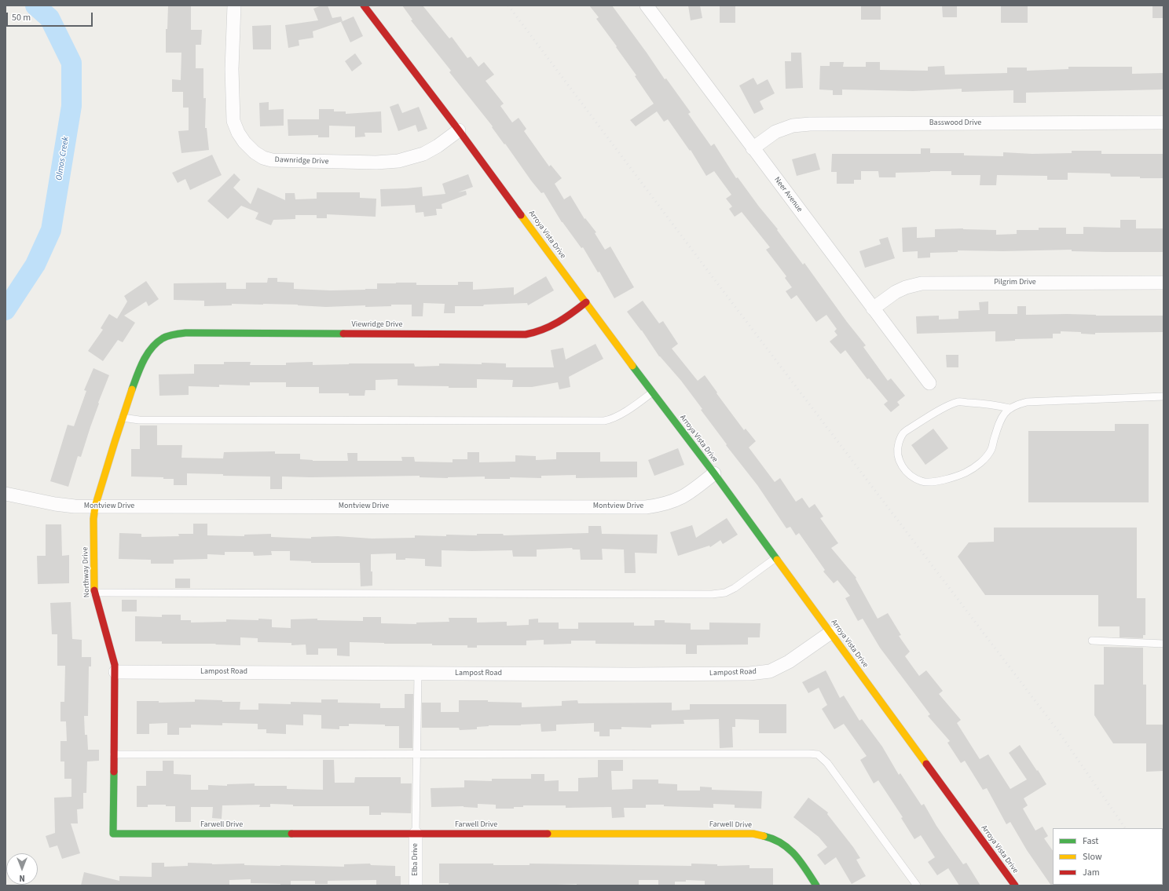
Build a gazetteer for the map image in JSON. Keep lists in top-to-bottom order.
{
  "streets": {
    "street": [
      "Basswood Drive",
      "Dawnridge Drive",
      "Neer Avenue",
      "Arroya Vista Drive",
      "Pilgrim Drive",
      "Viewridge Drive",
      "Montview Drive",
      "Northway Drive",
      "Lampost Road",
      "Farwell Drive",
      "Elba Drive"
    ]
  },
  "crossings": [
    ["Basswood Drive", "Neer Avenue"],
    ["Dawnridge Drive", "Arroya Vista Drive"],
    ["Neer Avenue", "Pilgrim Drive"],
    ["Arroya Vista Drive", "Viewridge Drive"],
    ["Arroya Vista Drive", "Montview Drive"],
    ["Arroya Vista Drive", "Lampost Road"],
    ["Viewridge Drive", "Northway Drive"],
    ["Montview Drive", "Northway Drive"],
    ["Northway Drive", "Lampost Road"],
    ["Northway Drive", "Farwell Drive"],
    ["Farwell Drive", "Elba Drive"]
  ],
  "water": ["Olmos Creek"],
  "legend": ["Fast", "Slow", "Jam"],
  "scale_bar": "50 m",
  "north": "bottom"
}
